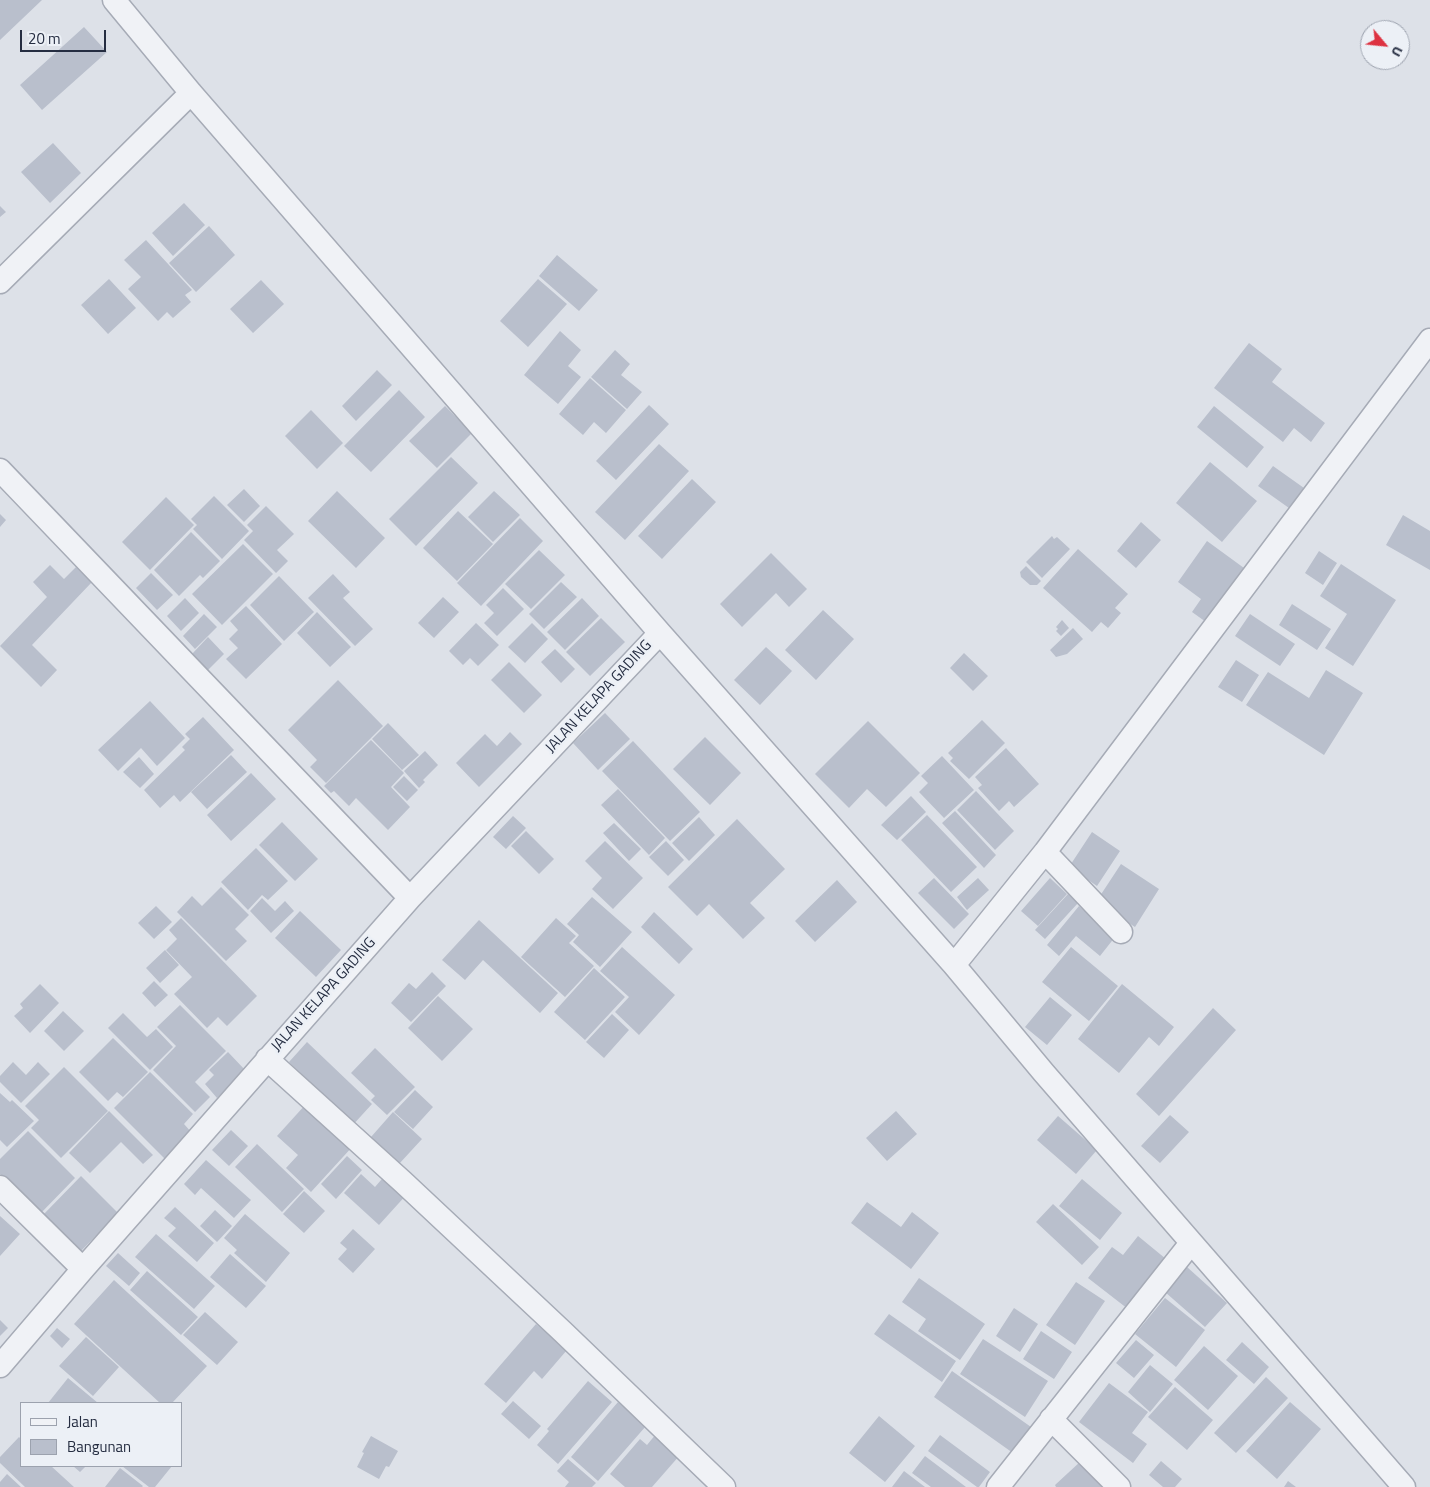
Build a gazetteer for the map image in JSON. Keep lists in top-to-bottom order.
{
  "streets": {
    "street": ["JALAN KELAPA GADING"]
  },
  "legend": ["Jalan", "Bangunan"],
  "scale_bar": "20 m",
  "north": "bottom right"
}
